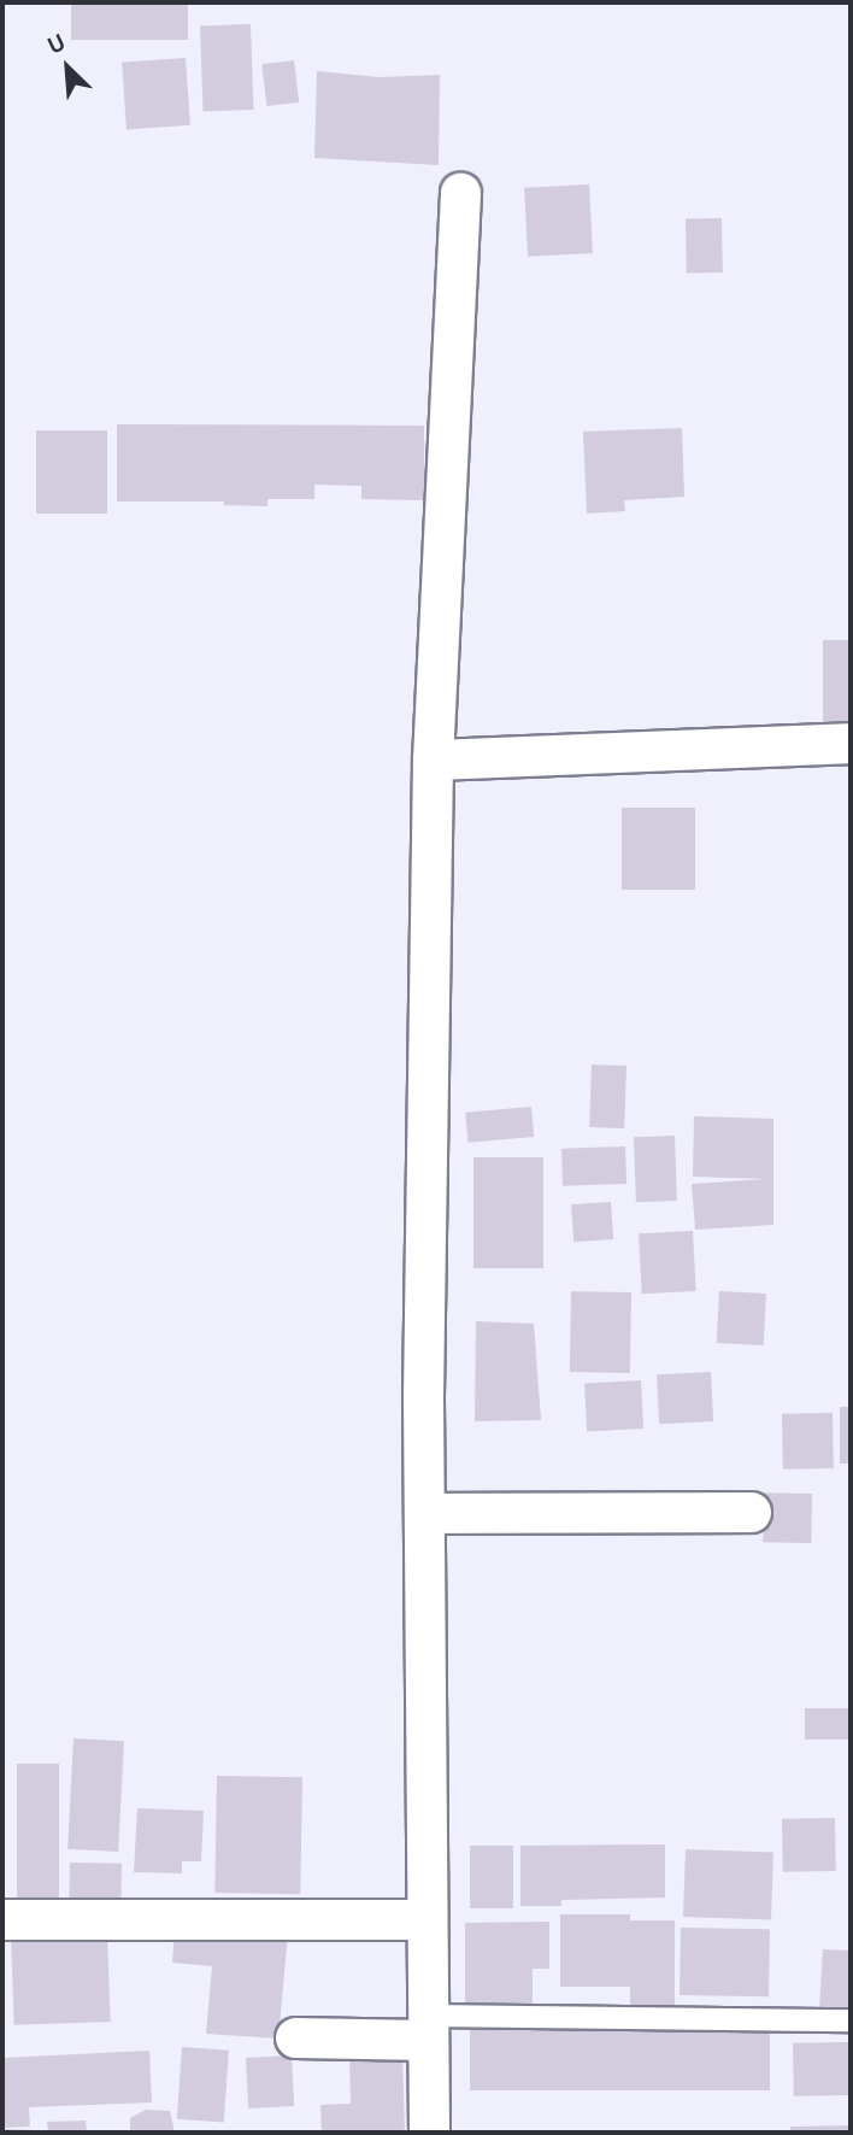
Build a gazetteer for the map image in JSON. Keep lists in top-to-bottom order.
{
  "north": "top left"
}
